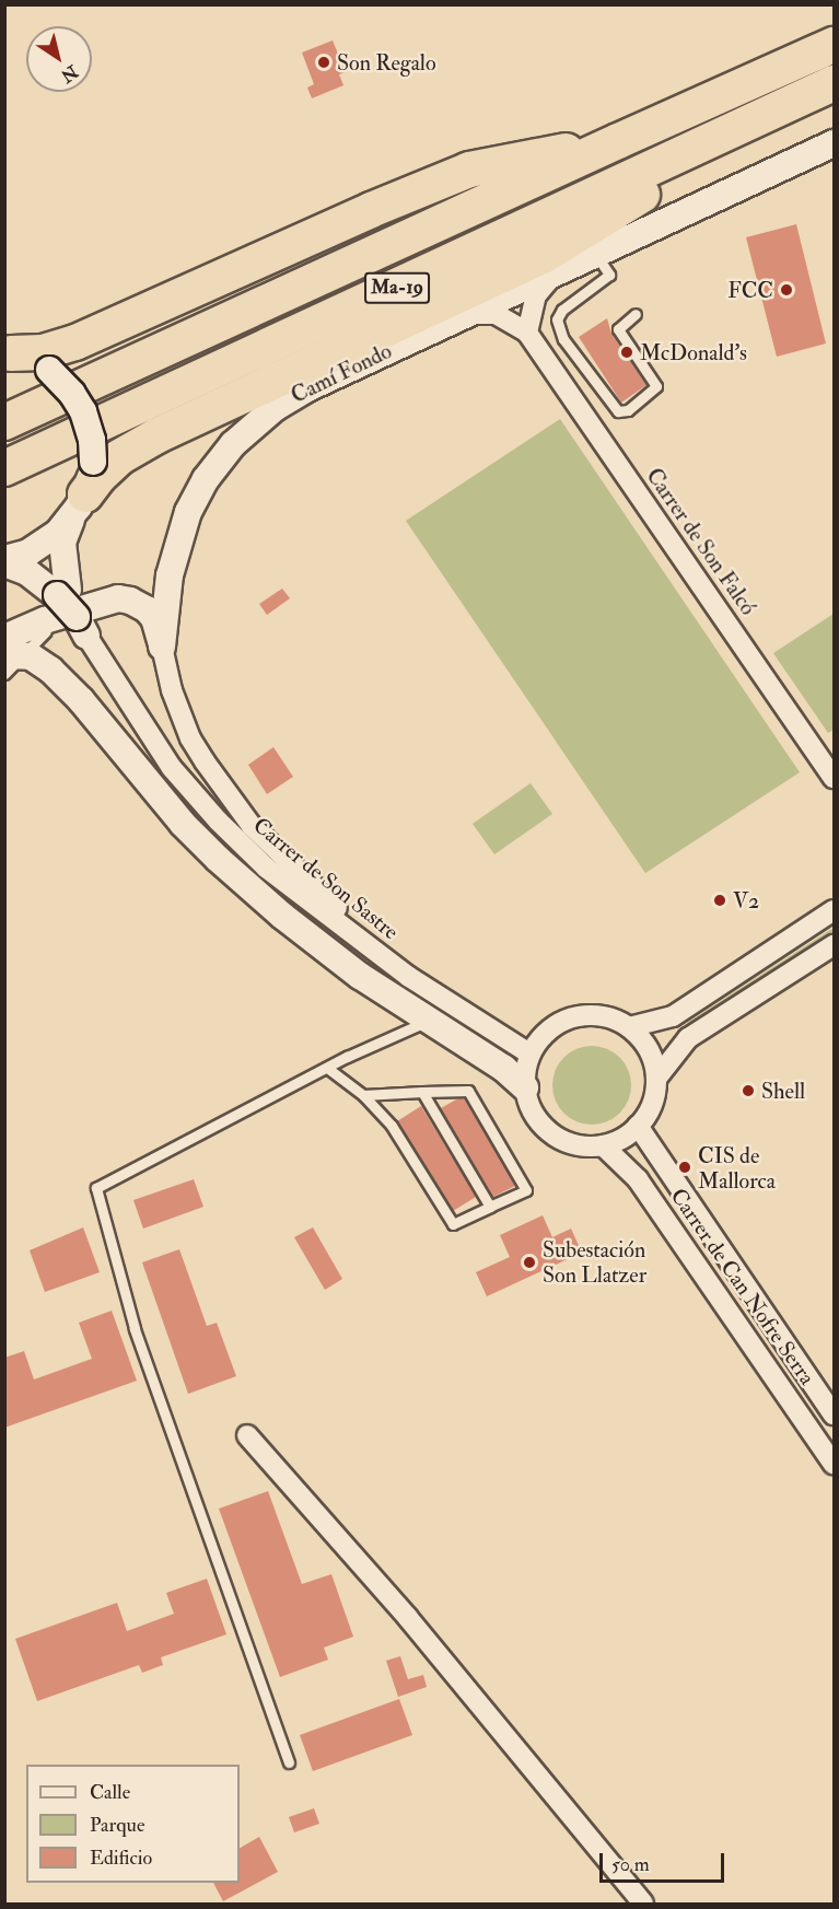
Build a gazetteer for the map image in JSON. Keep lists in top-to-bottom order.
{
  "streets": {
    "highway": ["Ma-19"],
    "street": [
      "Camí Fondo",
      "Carrer de Son Falcó",
      "Carrer de Son Sastre",
      "Carrer de Can Nofre Serra"
    ]
  },
  "crossings": [
    ["Carrer de Son Sastre", "Carrer de Can Nofre Serra"]
  ],
  "places": [
    "Son Regalo",
    "FCC",
    "McDonald's",
    "V2",
    "Shell",
    "CIS de Mallorca",
    "Subestación Son Llatzer"
  ],
  "legend": ["Calle", "Parque", "Edificio"],
  "scale_bar": "50 m",
  "north": "bottom right"
}
